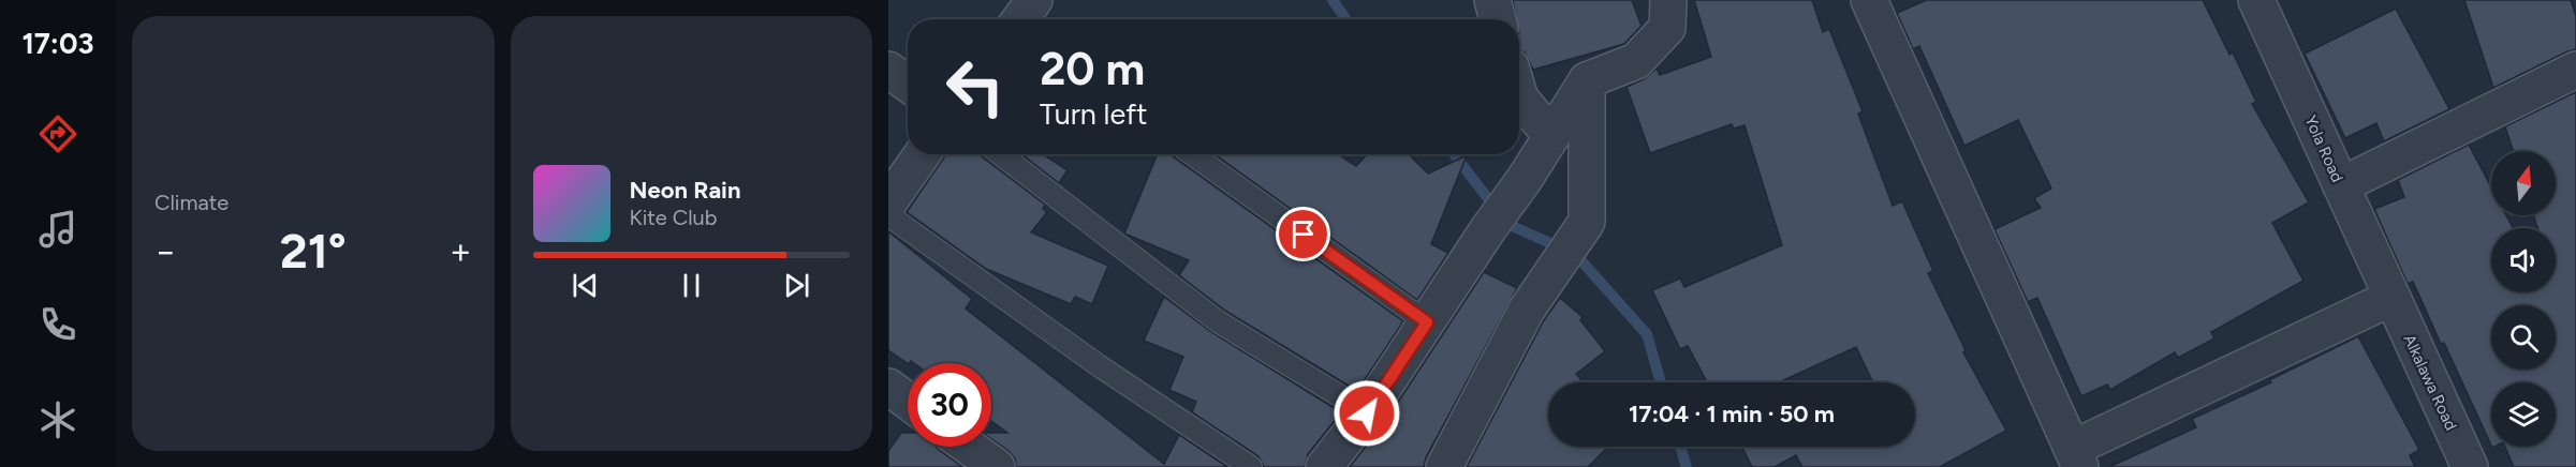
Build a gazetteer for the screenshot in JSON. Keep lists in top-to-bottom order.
{
  "streets": {
    "street": ["Yola Road", "Alkalawa Road"]
  },
  "crossings": [
    ["Yola Road", "Alkalawa Road"]
  ],
  "north": "top",
  "page": {
    "tabs": "17:03",
    "tile": "Climate",
    "turn": ["20 m", "Turn left"],
    "song": ["Neon Rain", "Kite Club"],
    "heat": ["−", "21°", "+"],
    "limit": "30",
    "trip": "17:04 · 1 min · 50 m"
  }
}
